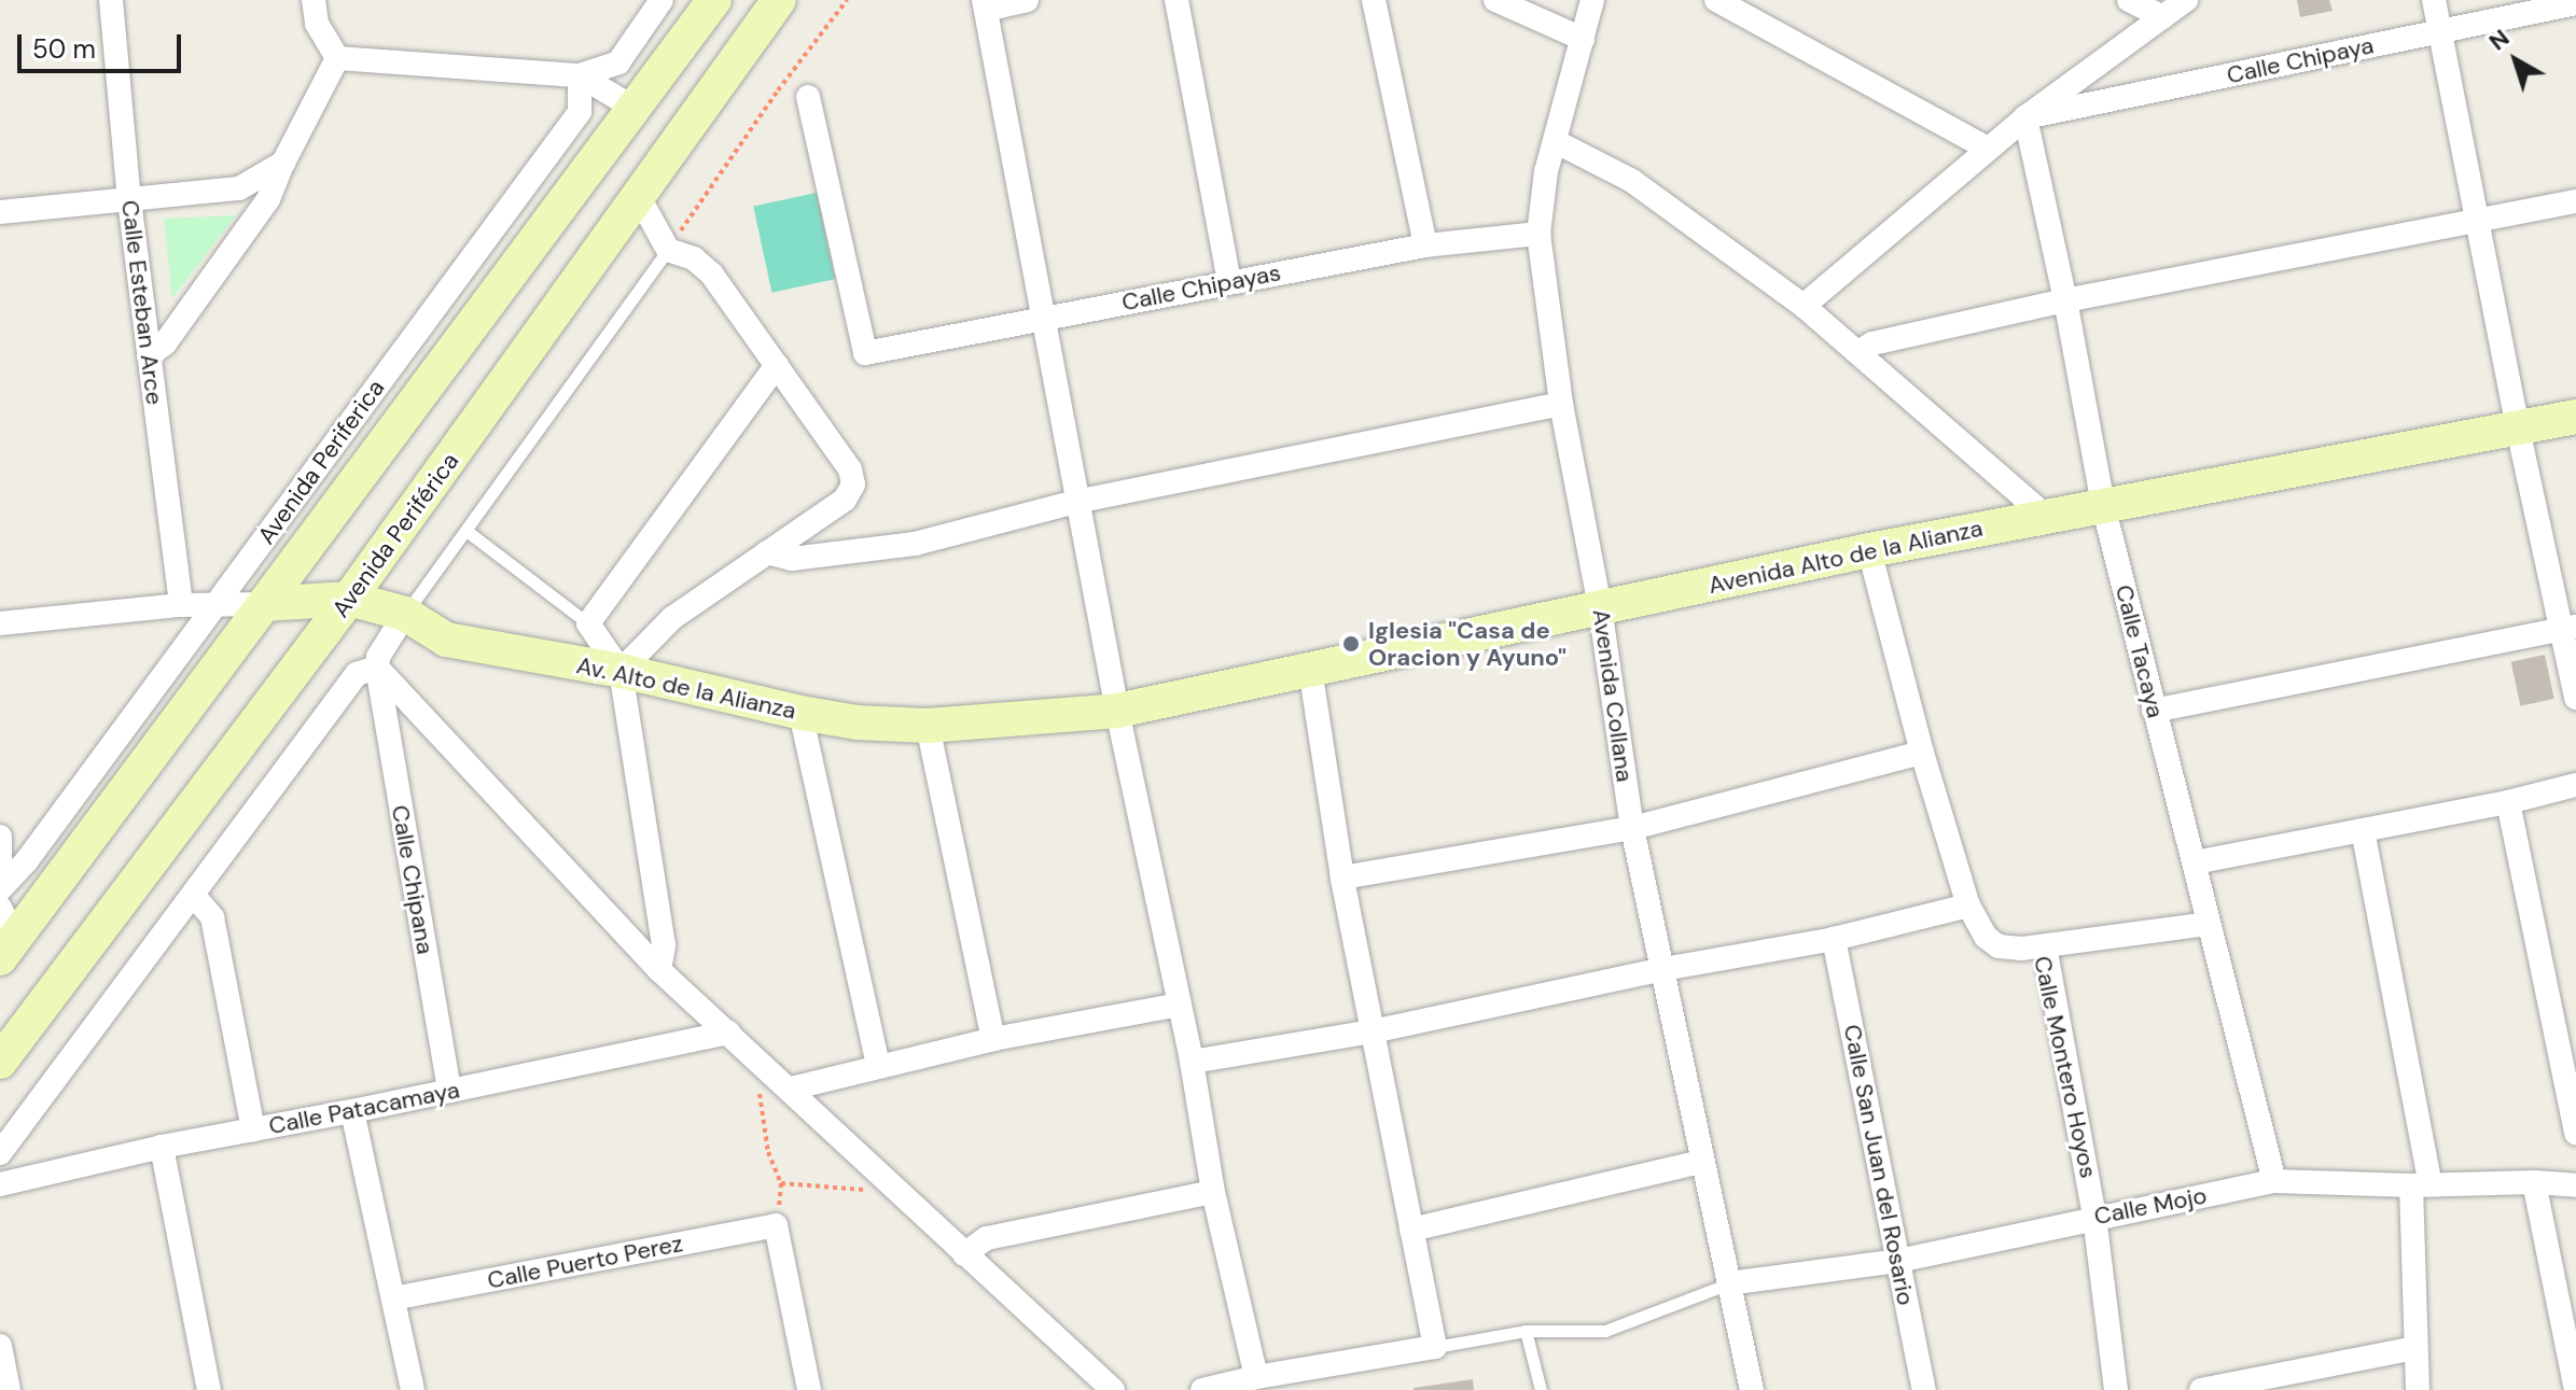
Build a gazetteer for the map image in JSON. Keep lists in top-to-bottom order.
{
  "streets": {
    "street": [
      "Calle Chipaya",
      "Calle Chipayas",
      "Calle Esteban Arce",
      "Avenida Periferica",
      "Avenida Periférica",
      "Avenida Alto de la Alianza",
      "Calle Tacaya",
      "Av. Alto de la Alianza",
      "Avenida Collana",
      "Calle Chipana",
      "Calle Montero Hoyos",
      "Calle Patacamaya",
      "Calle San Juan del Rosario",
      "Calle Mojo",
      "Calle Puerto Perez"
    ]
  },
  "crossings": [
    ["Calle Chipaya", "Calle Tacaya"],
    ["Calle Chipayas", "Avenida Collana"],
    ["Avenida Periférica", "Av. Alto de la Alianza"],
    ["Avenida Alto de la Alianza", "Calle Tacaya"],
    ["Avenida Alto de la Alianza", "Av. Alto de la Alianza"],
    ["Avenida Alto de la Alianza", "Avenida Collana"],
    ["Avenida Alto de la Alianza", "Calle Montero Hoyos"],
    ["Calle Tacaya", "Calle Mojo"],
    ["Avenida Collana", "Calle Mojo"],
    ["Calle Chipana", "Calle Patacamaya"],
    ["Calle Montero Hoyos", "Calle Mojo"],
    ["Calle San Juan del Rosario", "Calle Mojo"]
  ],
  "places": ["Iglesia \"Casa de Oracion y Ayuno\""],
  "scale_bar": "50 m",
  "north": "top left"
}
